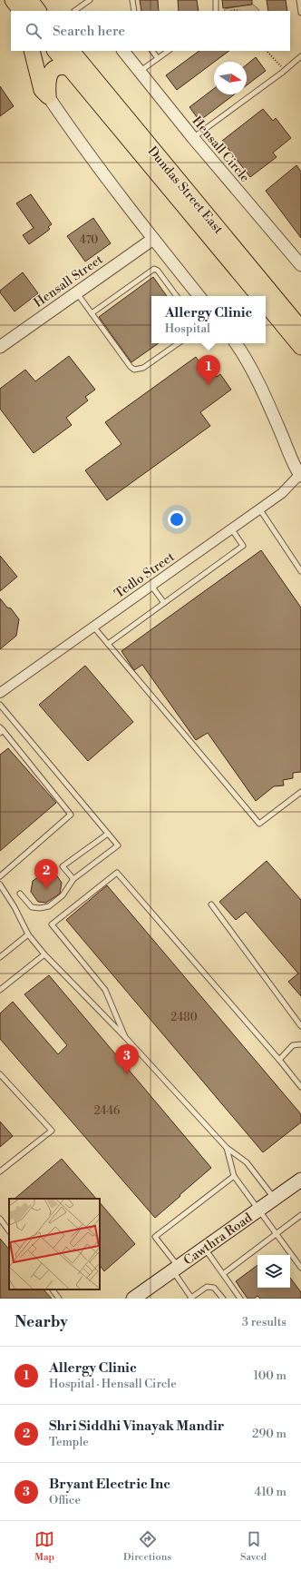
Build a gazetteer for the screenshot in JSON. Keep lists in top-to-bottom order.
{
  "streets": {
    "main road": ["Dundas Street East", "Cawthra Road"],
    "street": ["Hensall Circle", "Hensall Street", "Tedlo Street"]
  },
  "house_numbers": ["470", "2480", "2446"],
  "north": "right",
  "page": {
    "search": "Search here",
    "popup": ["Allergy Clinic", "Hospital"],
    "pins": ["1", "2", "3"],
    "heading": ["Nearby", "3 results"],
    "list": [
      {
        "mark": "1",
        "name": "Allergy Clinic",
        "note": "Hospital · Hensall Circle",
        "value": "100 m"
      },
      {
        "mark": "2",
        "name": "Shri Siddhi Vinayak Mandir",
        "note": "Temple",
        "value": "290 m"
      },
      {
        "mark": "3",
        "name": "Bryant Electric Inc",
        "note": "Office",
        "value": "410 m"
      }
    ],
    "nav": ["Map", "Directions", "Saved"]
  }
}
